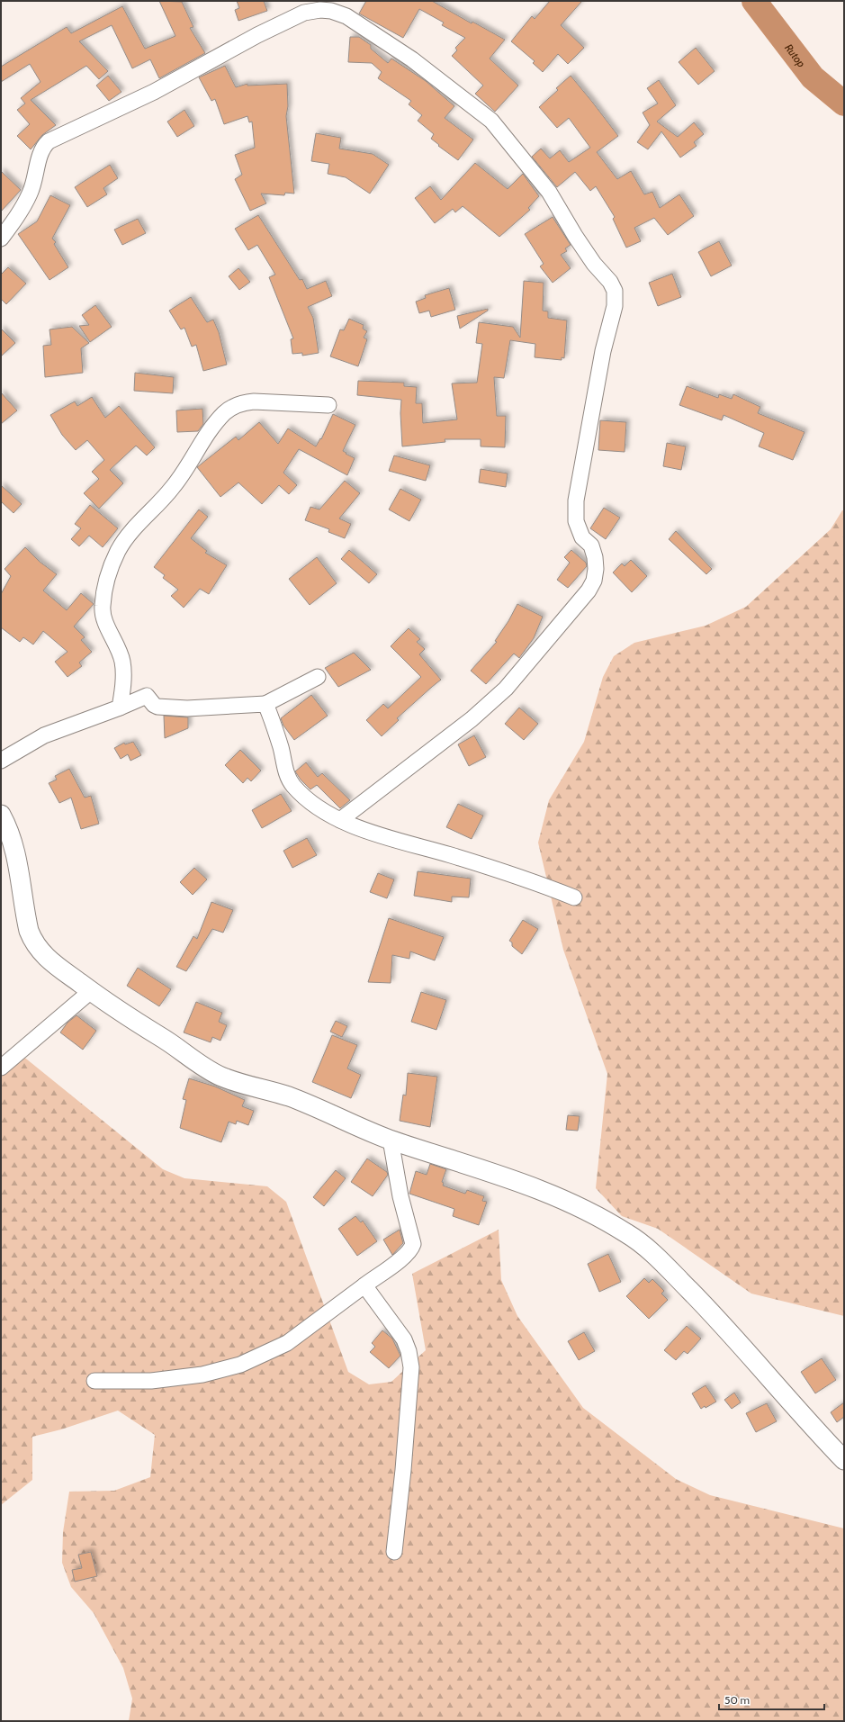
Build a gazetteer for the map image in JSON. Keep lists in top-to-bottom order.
{
  "water": ["Rutop"],
  "scale_bar": "50 m"
}
